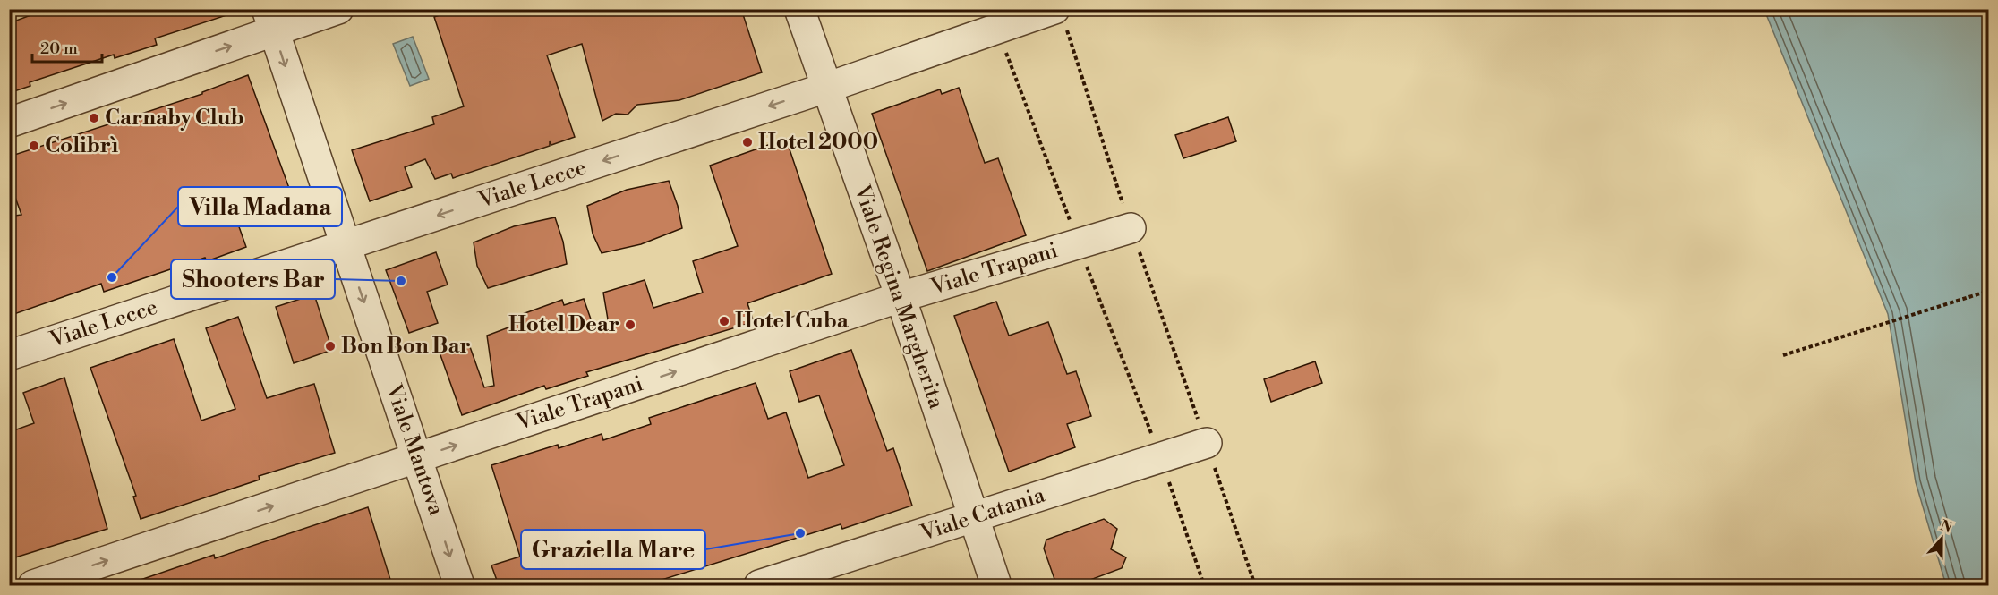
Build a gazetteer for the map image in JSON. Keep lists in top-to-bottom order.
{
  "streets": {
    "street": [
      "Viale Lecce",
      "Viale Trapani",
      "Viale Regina Margherita",
      "Viale Mantova",
      "Viale Catania"
    ]
  },
  "crossings": [
    ["Viale Lecce", "Viale Regina Margherita"],
    ["Viale Lecce", "Viale Mantova"],
    ["Viale Trapani", "Viale Regina Margherita"],
    ["Viale Trapani", "Viale Mantova"],
    ["Viale Regina Margherita", "Viale Catania"]
  ],
  "one_way": ["Viale Lecce", "Viale Trapani", "Viale Mantova"],
  "places": [
    "Carnaby Club",
    "Hotel 2000",
    "Colibrì",
    "Villa Madana",
    "Shooters Bar",
    "Hotel Cuba",
    "Hotel Dear",
    "Bon Bon Bar",
    "Graziella Mare"
  ],
  "scale_bar": "20 m",
  "north": "top"
}
